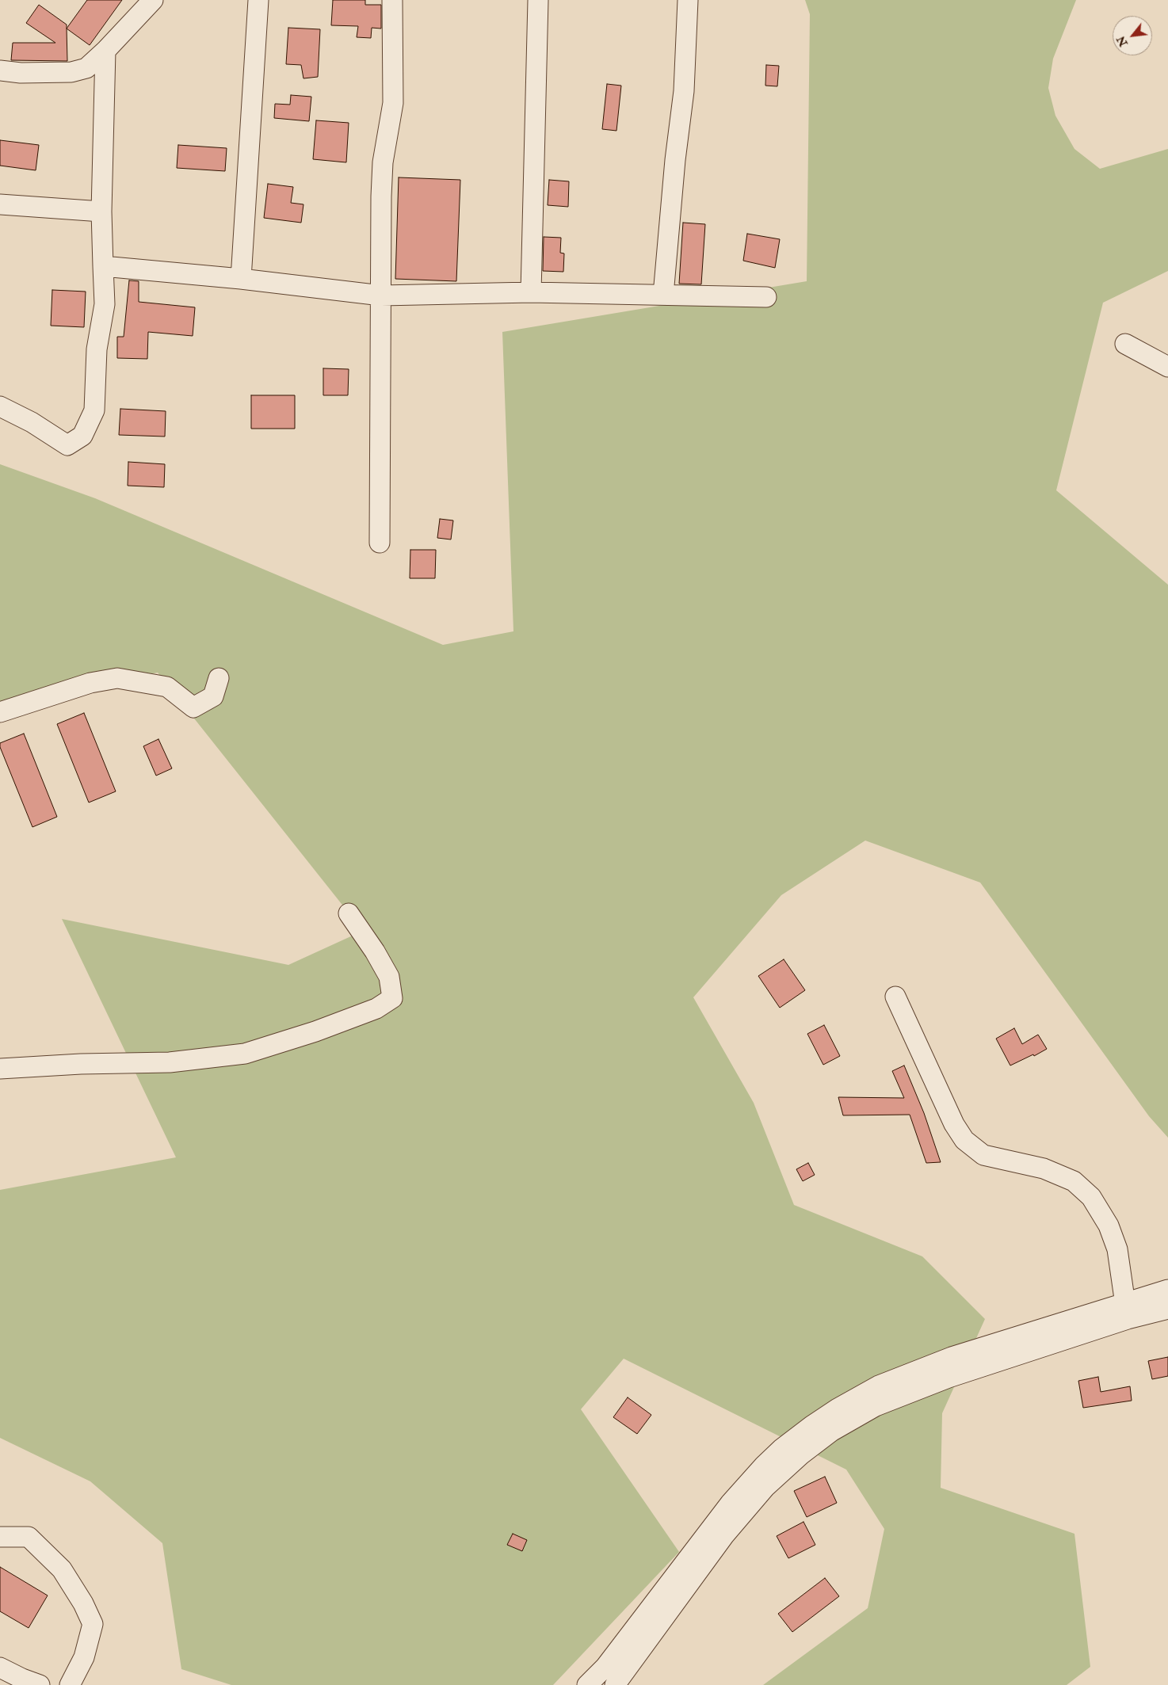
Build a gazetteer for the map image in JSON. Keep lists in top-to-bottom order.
{
  "north": "bottom left"
}
